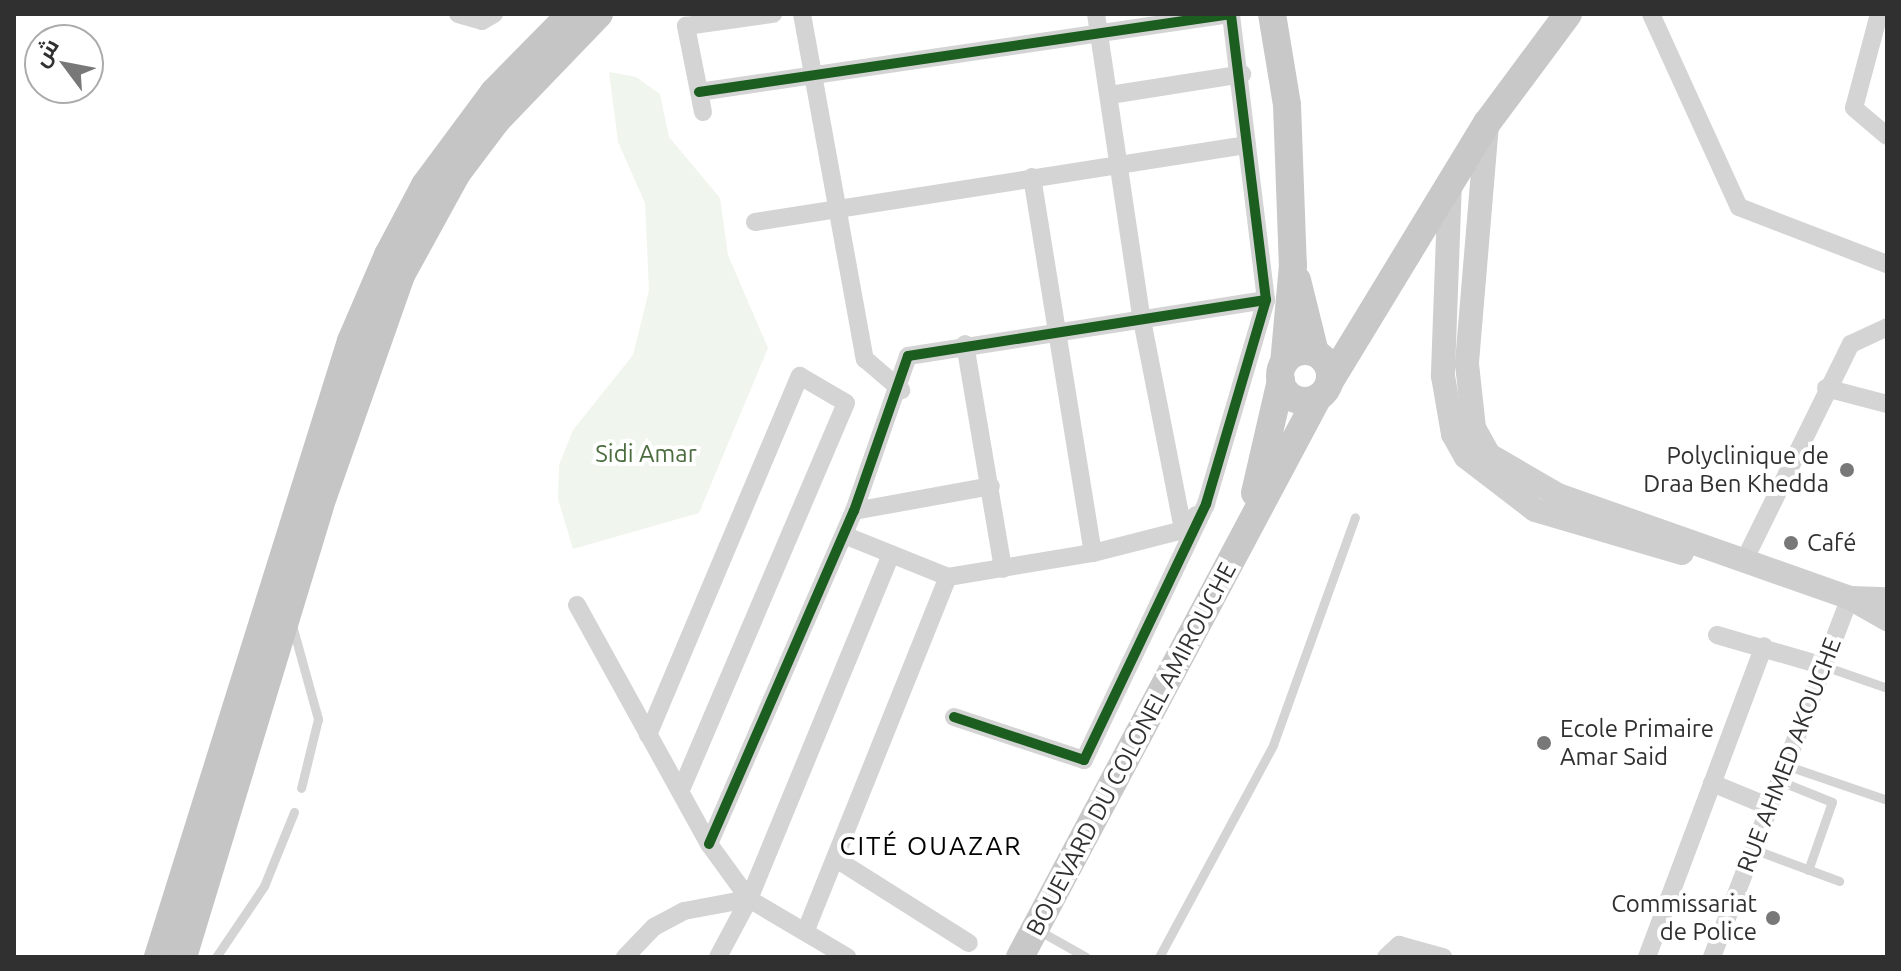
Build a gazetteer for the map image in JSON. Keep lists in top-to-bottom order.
{
  "streets": {
    "main road": ["BOUEVARD DU COLONEL AMIROUCHE"],
    "street": ["RUE AHMED AKOUCHE"]
  },
  "districts": ["CITÉ OUAZAR"],
  "parks": ["Sidi Amar"],
  "places": [
    "Polyclinique de Draa Ben Khedda",
    "Café",
    "Ecole Primaire Amar Said",
    "Commissariat de Police"
  ],
  "north": "top left"
}
